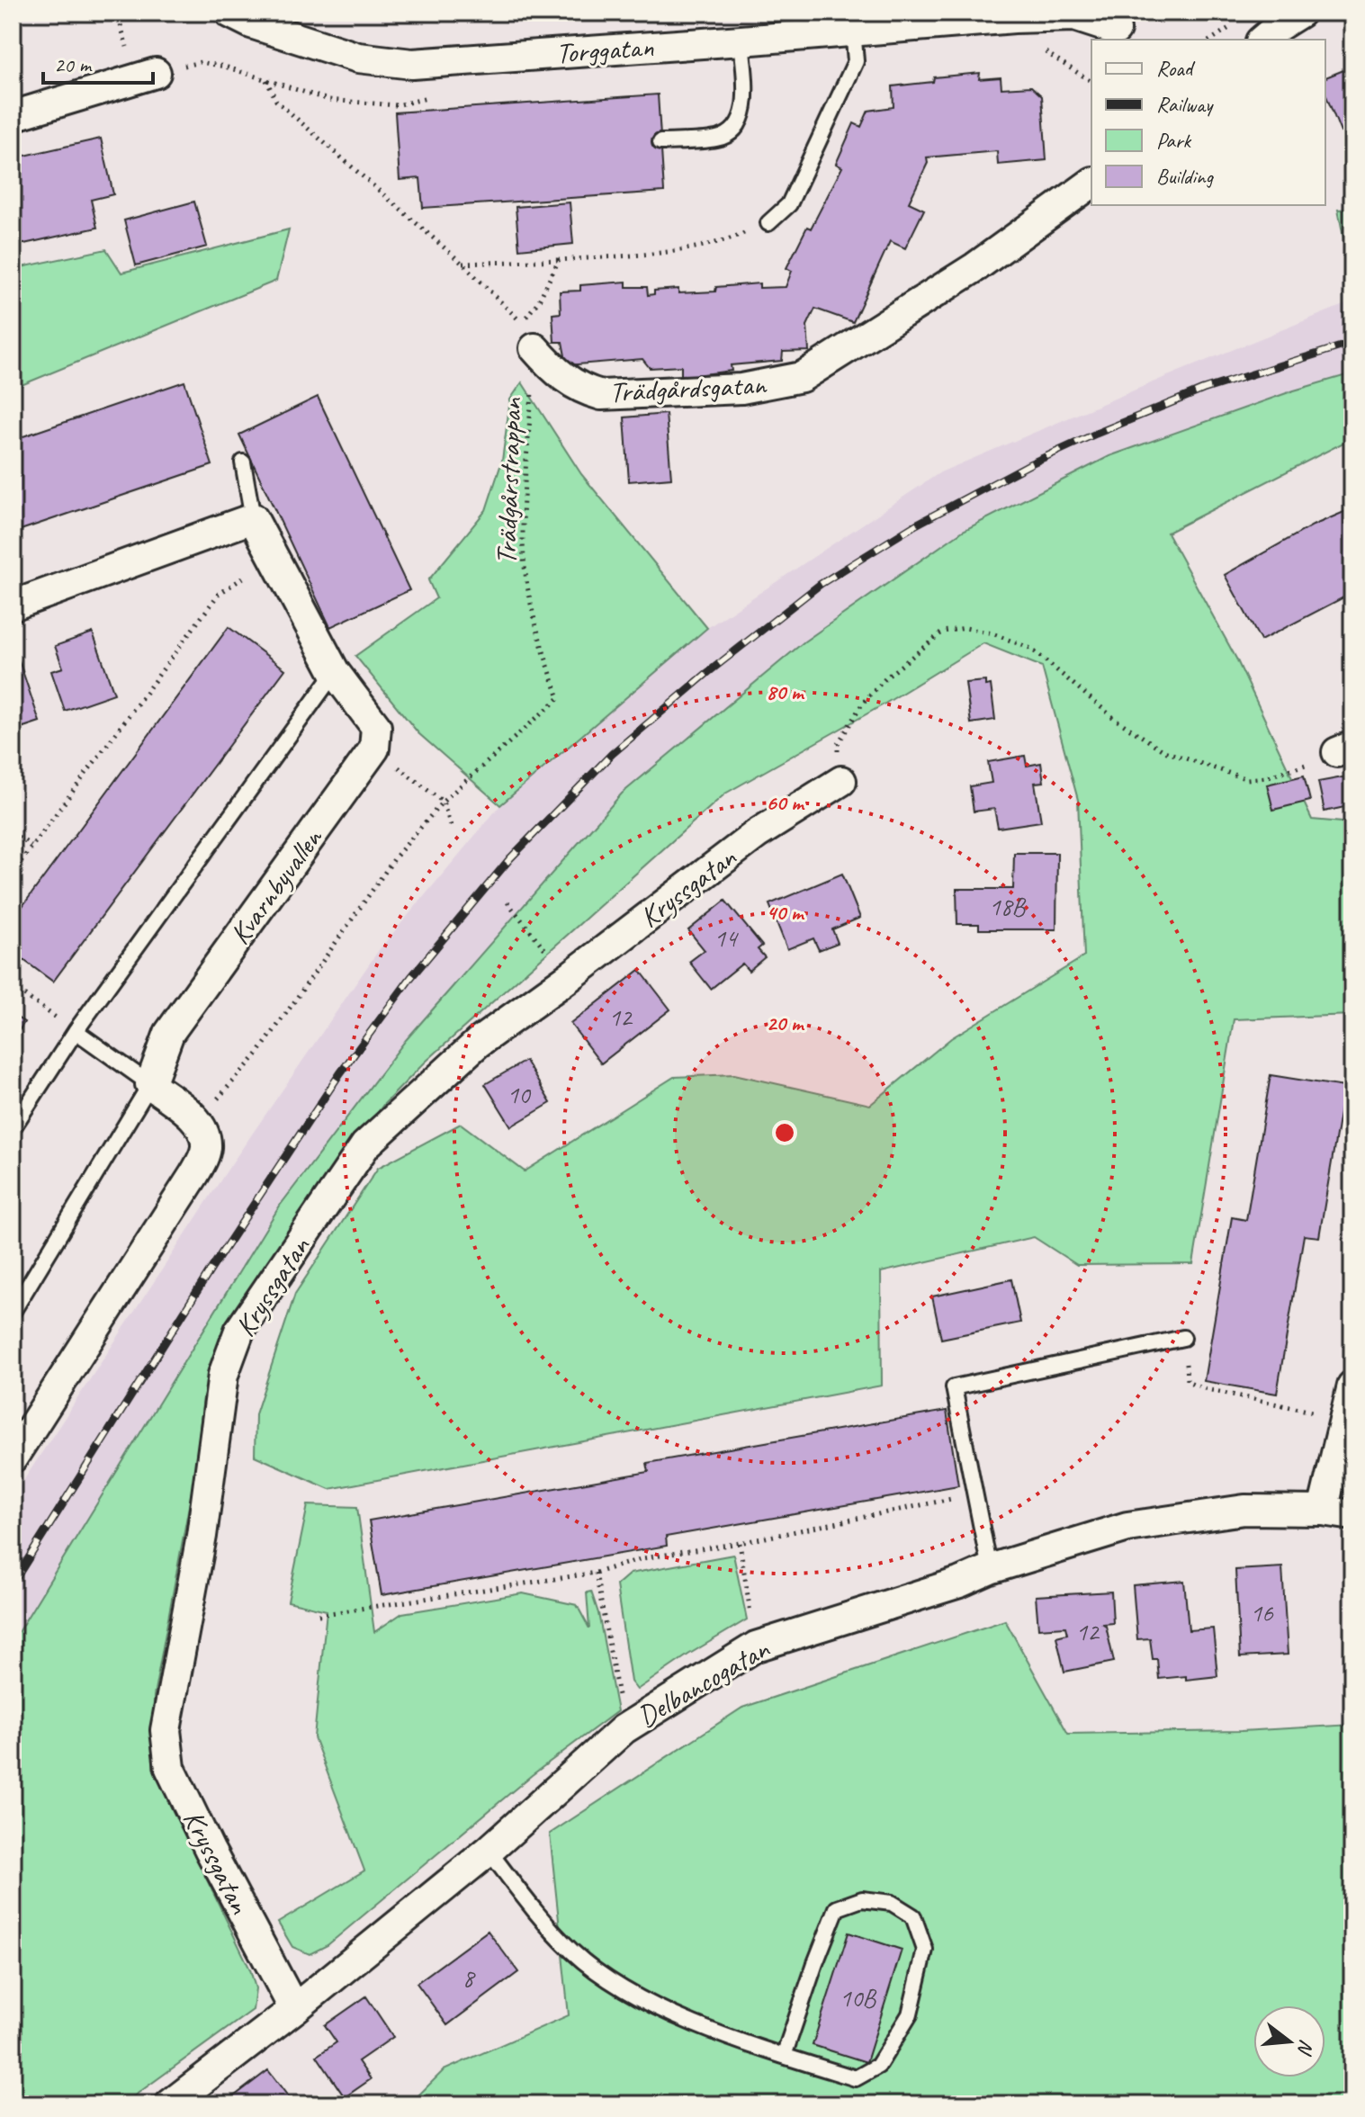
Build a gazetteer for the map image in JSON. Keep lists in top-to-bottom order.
{
  "streets": {
    "street": [
      "Torggatan",
      "Trädgårdsgatan",
      "Kvarnbyvallen",
      "Kryssgatan",
      "Delbancogatan"
    ],
    "path": ["Trädgårstrappan"]
  },
  "crossings": [
    ["Trädgårdsgatan", "Trädgårstrappan"],
    ["Kryssgatan", "Delbancogatan"]
  ],
  "house_numbers": [
    "18B",
    "14",
    "12",
    "10",
    "16",
    "12",
    "8",
    "10B"
  ],
  "legend": [
    "Road",
    "Railway",
    "Park",
    "Building"
  ],
  "scale_bar": "20 m",
  "north": "right",
  "rings": [
    "80 m",
    "60 m",
    "40 m",
    "20 m"
  ]
}
